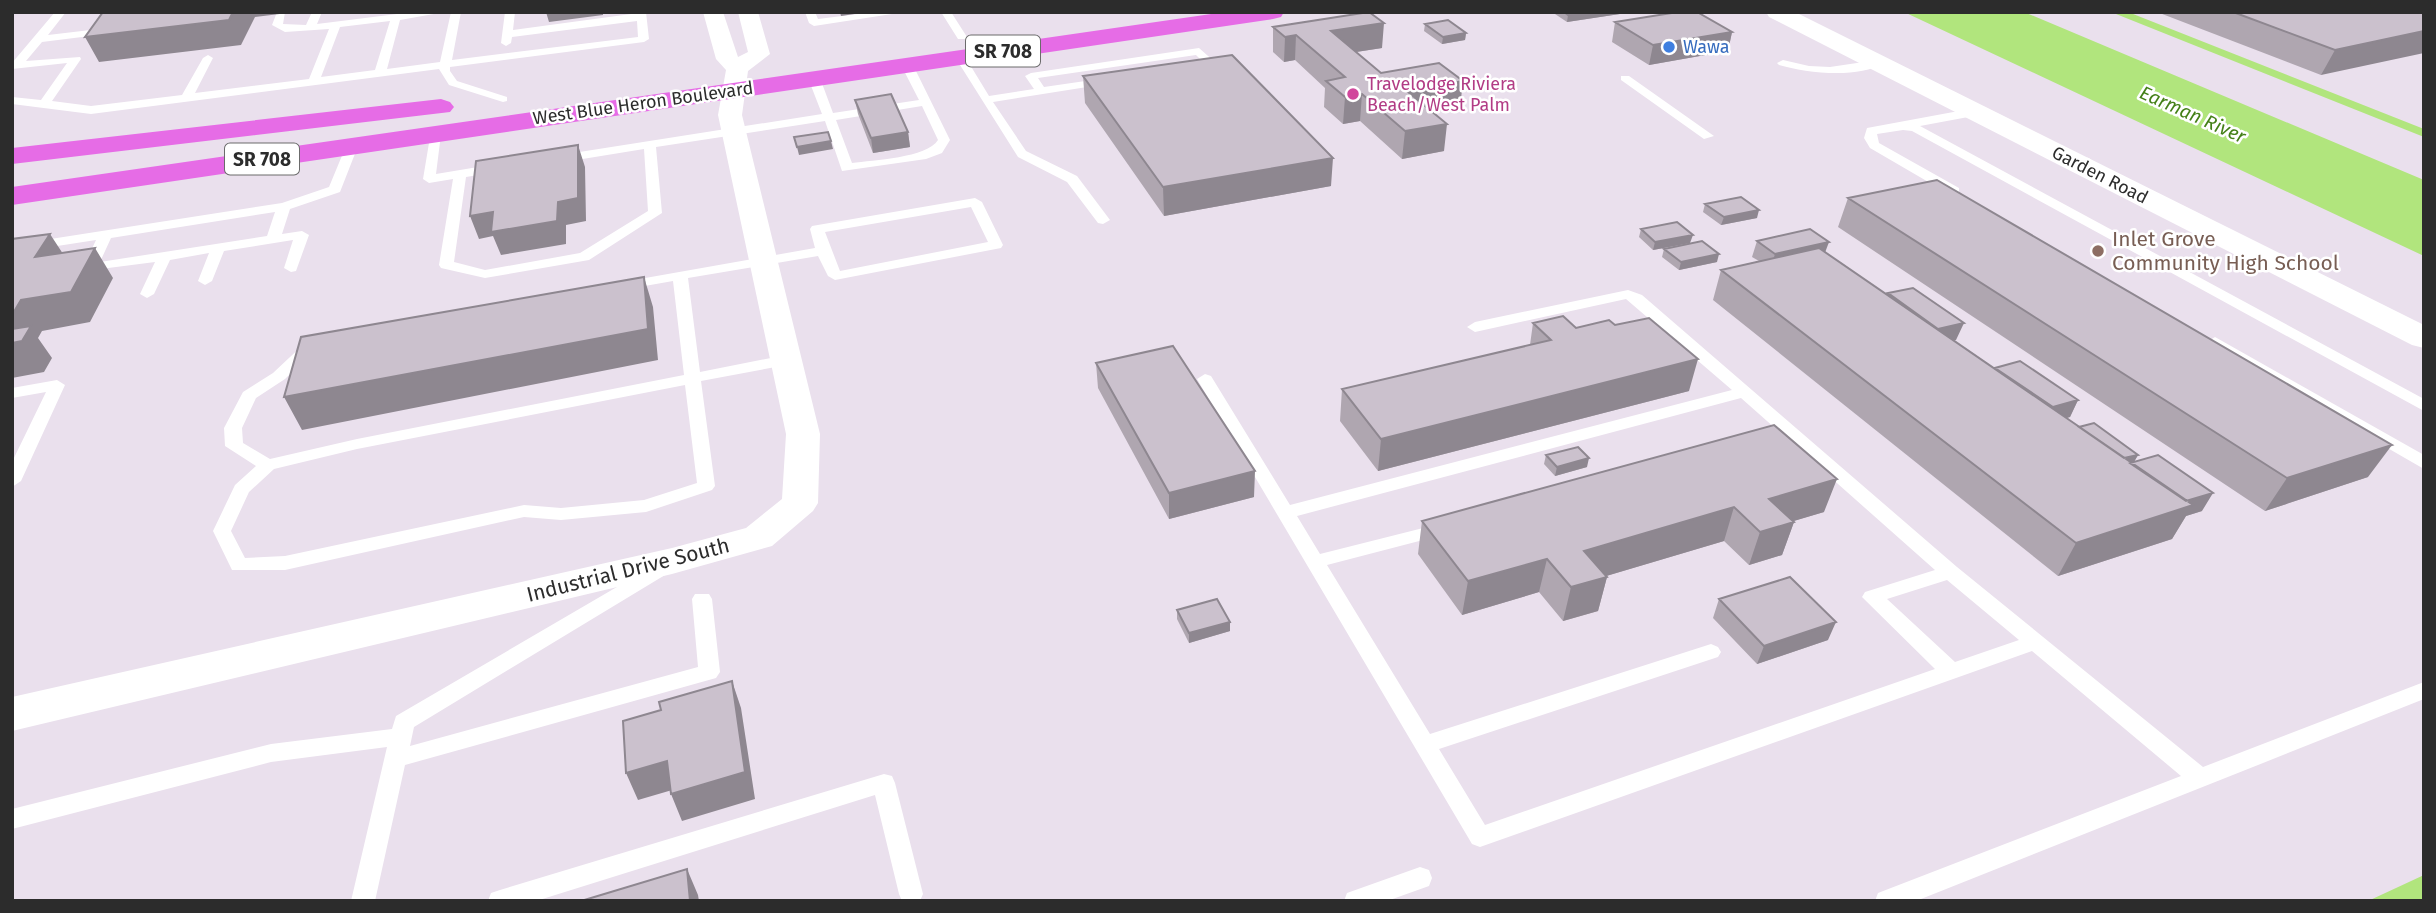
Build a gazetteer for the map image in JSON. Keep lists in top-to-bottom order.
{
  "streets": {
    "main road": ["SR 708", "West Blue Heron Boulevard"],
    "street": ["Garden Road", "Industrial Drive South"]
  },
  "crossings": [
    ["West Blue Heron Boulevard", "Industrial Drive South"]
  ],
  "water": ["Earman River"],
  "places": ["Wawa", "Travelodge Riviera Beach/West Palm", "Inlet Grove Community High School"]
}
